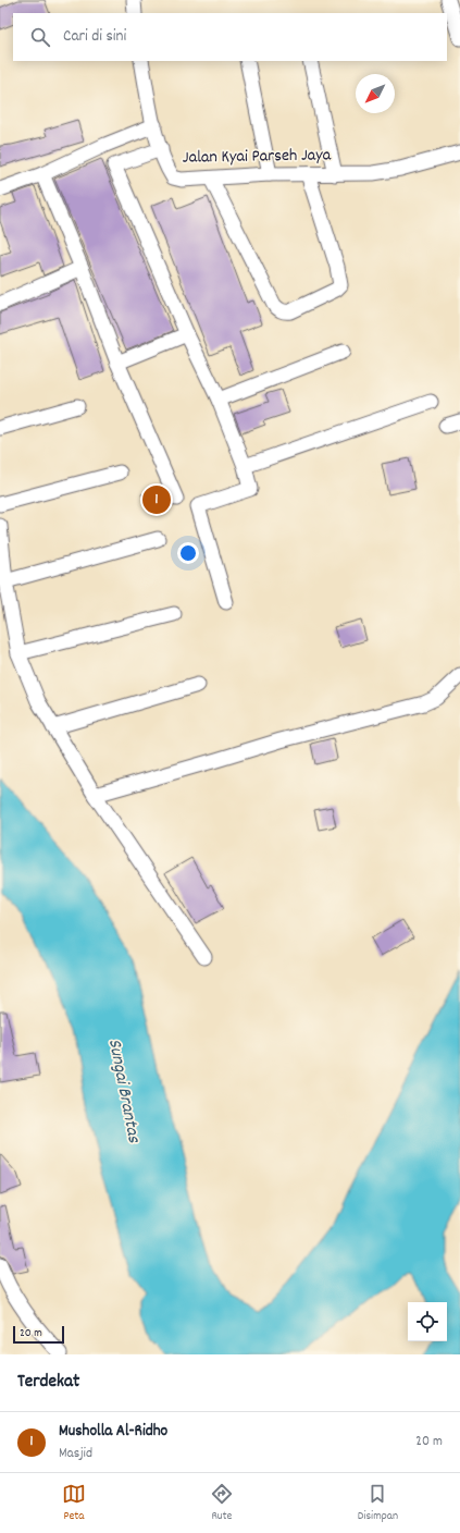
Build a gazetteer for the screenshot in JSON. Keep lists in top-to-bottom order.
{
  "streets": {
    "street": ["Jalan Kyai Parseh Jaya"]
  },
  "water": ["Sungai Brantas"],
  "scale_bar": "20 m",
  "north": "bottom left",
  "page": {
    "search": "Cari di sini",
    "pins": "1",
    "scale": "20 m",
    "heading": "Terdekat",
    "list": [
      {
        "mark": "1",
        "name": "Musholla Al-Ridho",
        "note": "Masjid",
        "value": "20 m"
      }
    ],
    "nav": ["Peta", "Rute", "Disimpan"]
  }
}
